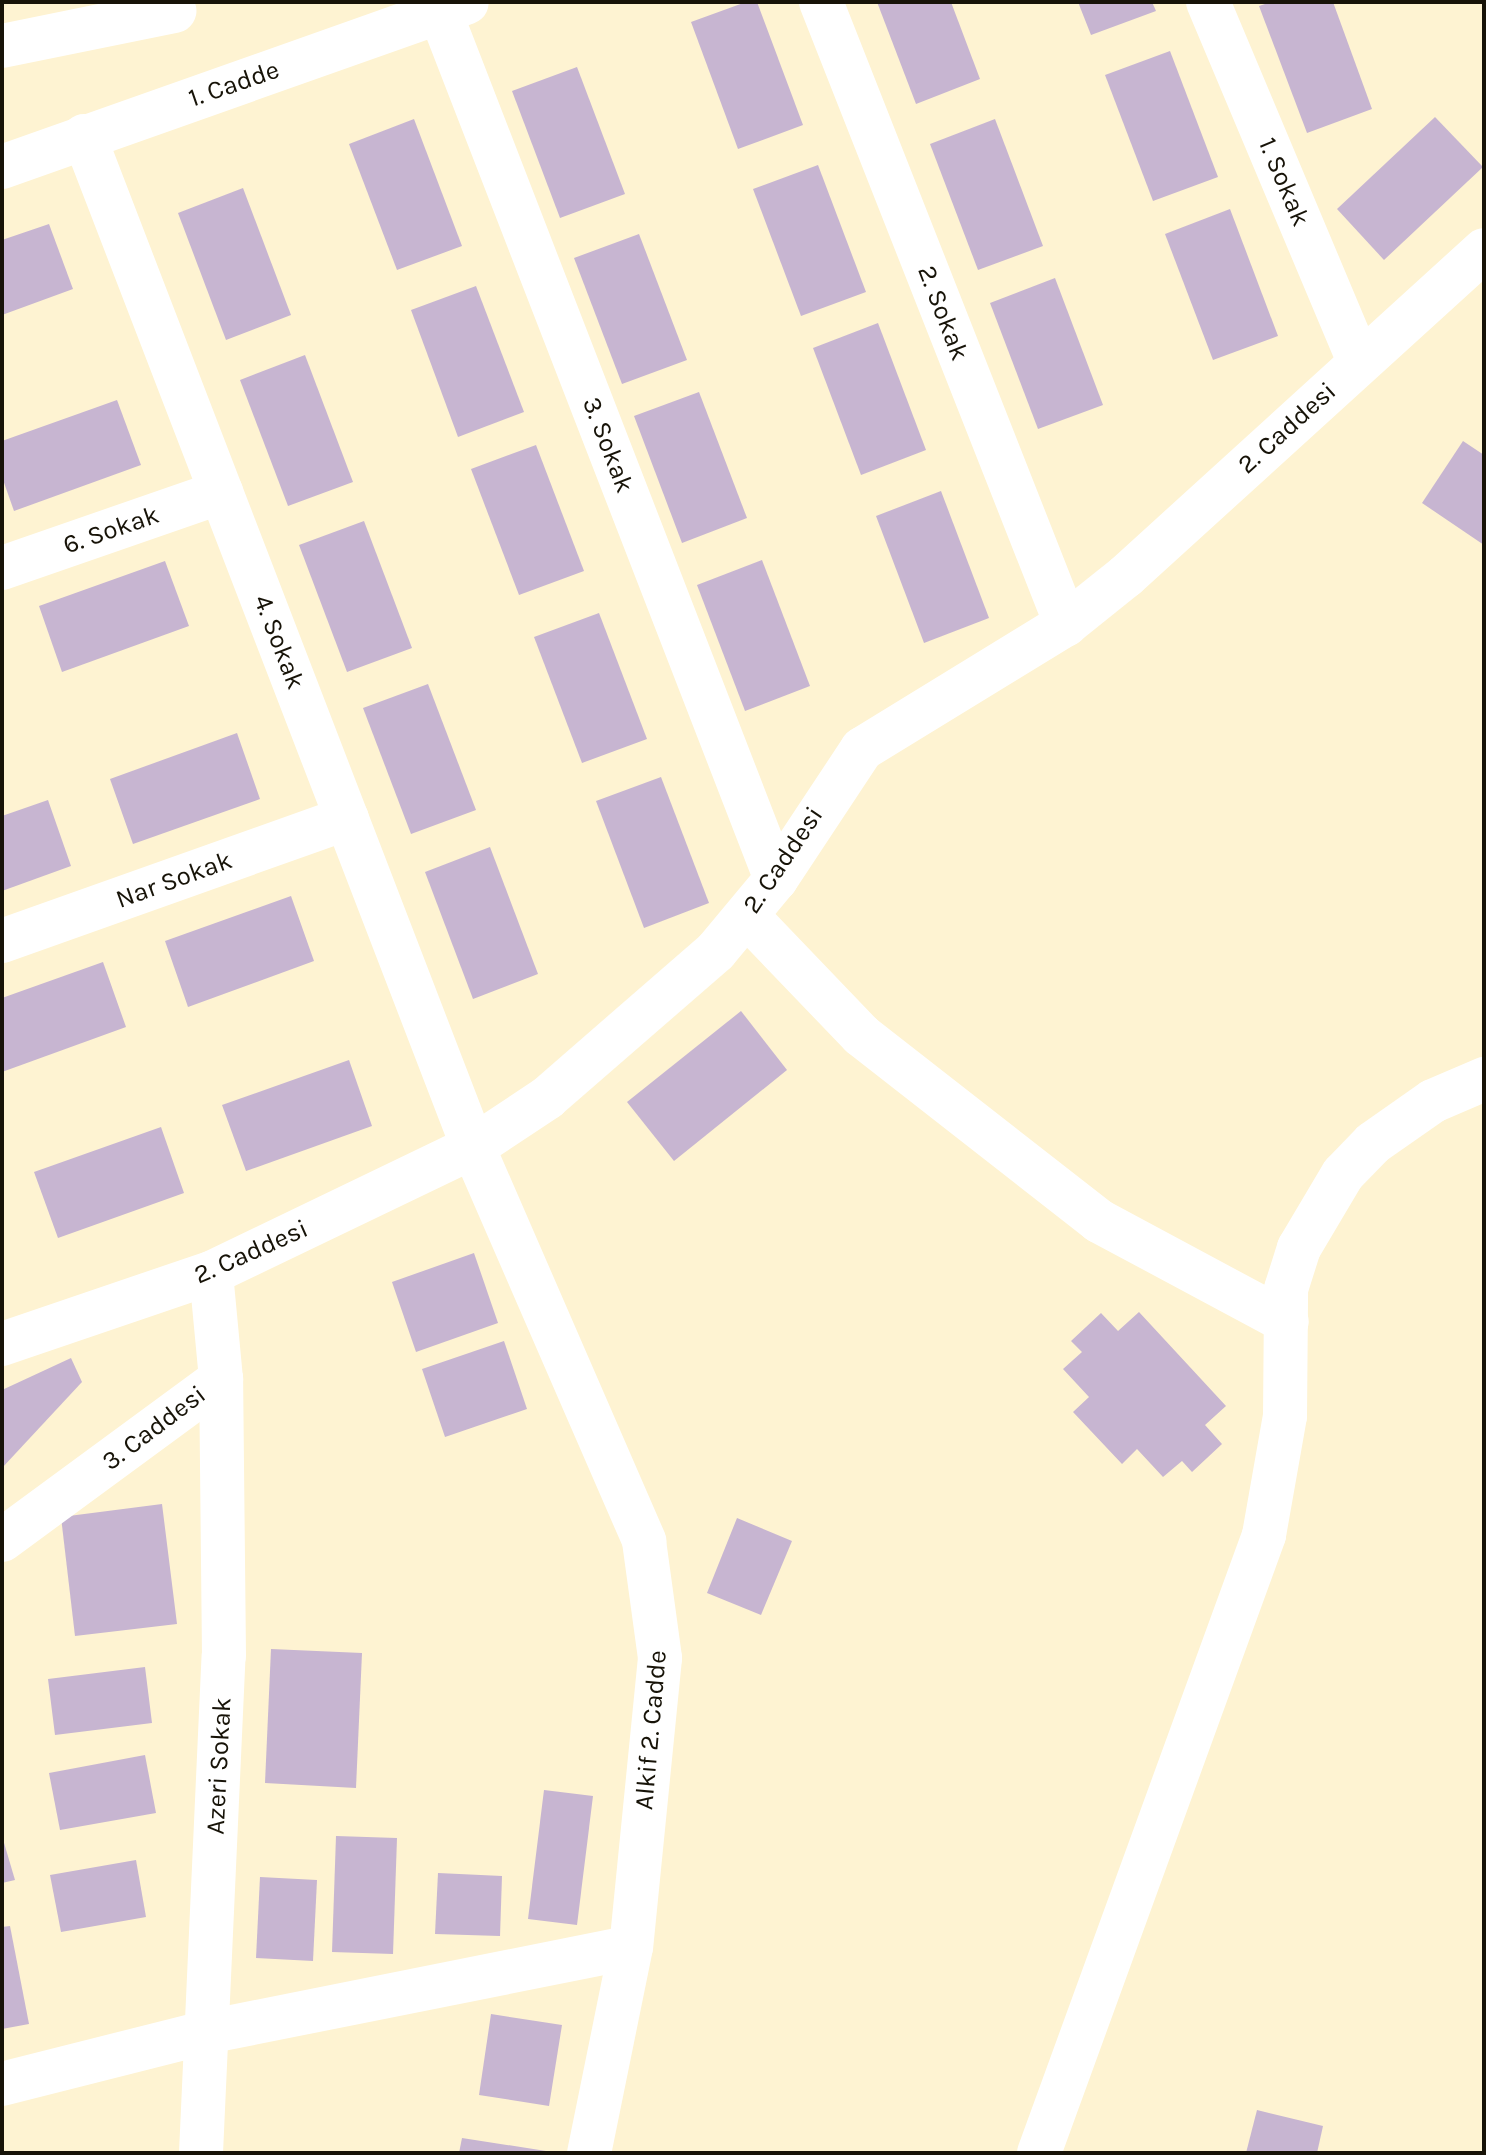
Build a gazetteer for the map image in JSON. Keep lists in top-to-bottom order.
{
  "streets": {
    "street": [
      "1. Cadde",
      "1. Sokak",
      "2. Sokak",
      "2. Caddesi",
      "3. Sokak",
      "6. Sokak",
      "4. Sokak",
      "Nar Sokak",
      "3. Caddesi",
      "Alkif 2. Cadde",
      "Azeri Sokak"
    ]
  },
  "crossings": [
    ["1. Cadde", "3. Sokak"],
    ["1. Cadde", "4. Sokak"],
    ["1. Sokak", "2. Caddesi"],
    ["2. Sokak", "2. Caddesi"],
    ["2. Caddesi", "3. Sokak"],
    ["2. Caddesi", "4. Sokak"],
    ["2. Caddesi", "3. Caddesi"],
    ["2. Caddesi", "Alkif 2. Cadde"],
    ["6. Sokak", "4. Sokak"],
    ["4. Sokak", "Nar Sokak"],
    ["4. Sokak", "Alkif 2. Cadde"],
    ["3. Caddesi", "Azeri Sokak"]
  ]
}
